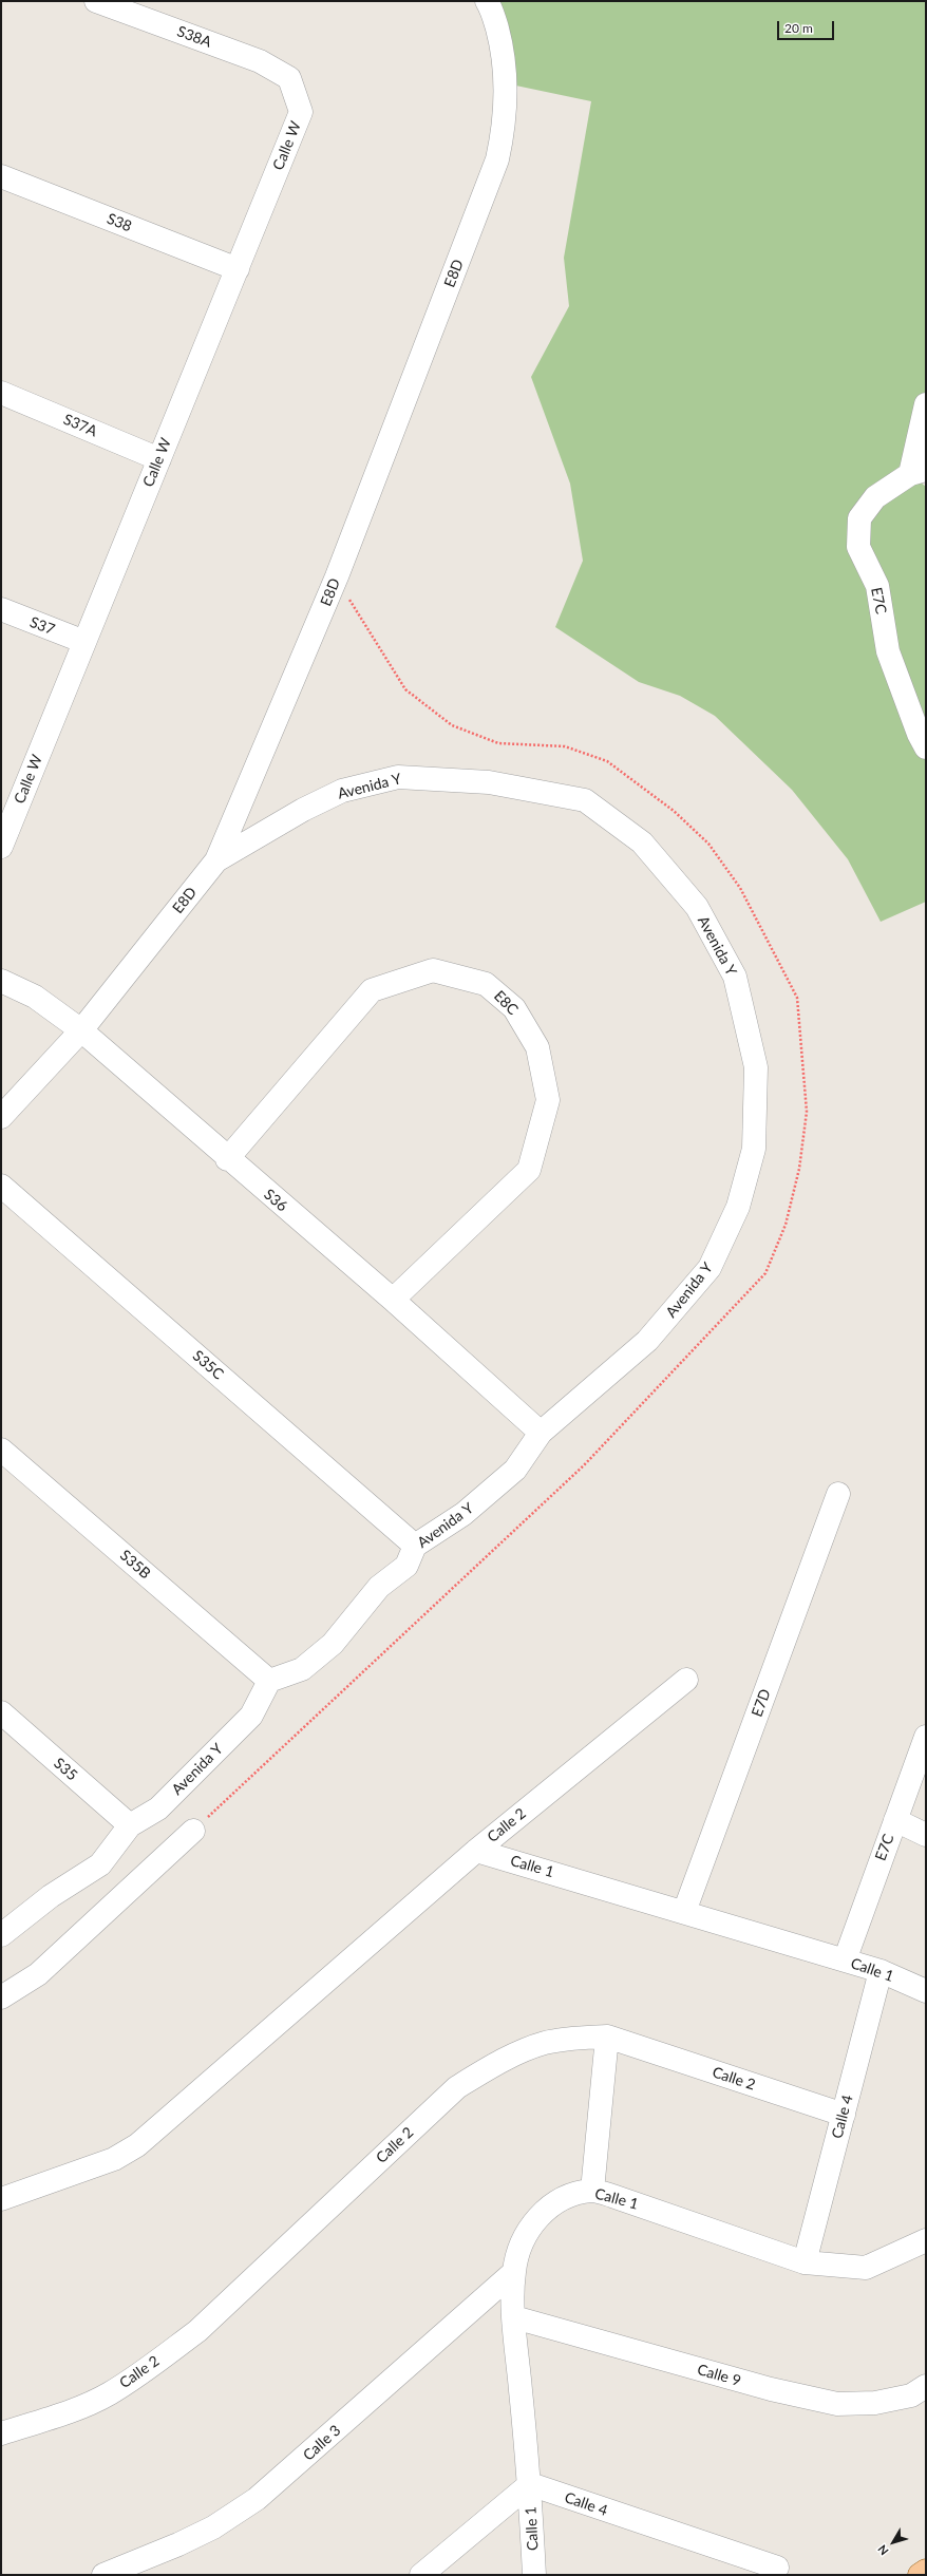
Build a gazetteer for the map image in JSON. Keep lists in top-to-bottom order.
{
  "streets": {
    "street": [
      "S38A",
      "Calle W",
      "S38",
      "E8D",
      "S37A",
      "E7C",
      "S37",
      "Avenida Y",
      "E8C",
      "S36",
      "S35C",
      "S35B",
      "E7D",
      "S35",
      "Calle 2",
      "Calle 1",
      "Calle 4",
      "Calle 9",
      "Calle 3"
    ]
  },
  "crossings": [
    ["S38A", "Calle W"],
    ["Calle W", "S38"],
    ["Calle W", "S37A"],
    ["Calle W", "S37"],
    ["E8D", "Avenida Y"],
    ["E8D", "S36"],
    ["E7C", "Calle 1"],
    ["Avenida Y", "S36"],
    ["Avenida Y", "S35C"],
    ["Avenida Y", "S35B"],
    ["Avenida Y", "S35"],
    ["E8C", "S36"],
    ["E7D", "Calle 1"],
    ["Calle 2", "Calle 1"],
    ["Calle 2", "Calle 4"],
    ["Calle 1", "Calle 4"],
    ["Calle 1", "Calle 9"],
    ["Calle 1", "Calle 3"]
  ],
  "scale_bar": "20 m",
  "north": "bottom left"
}
